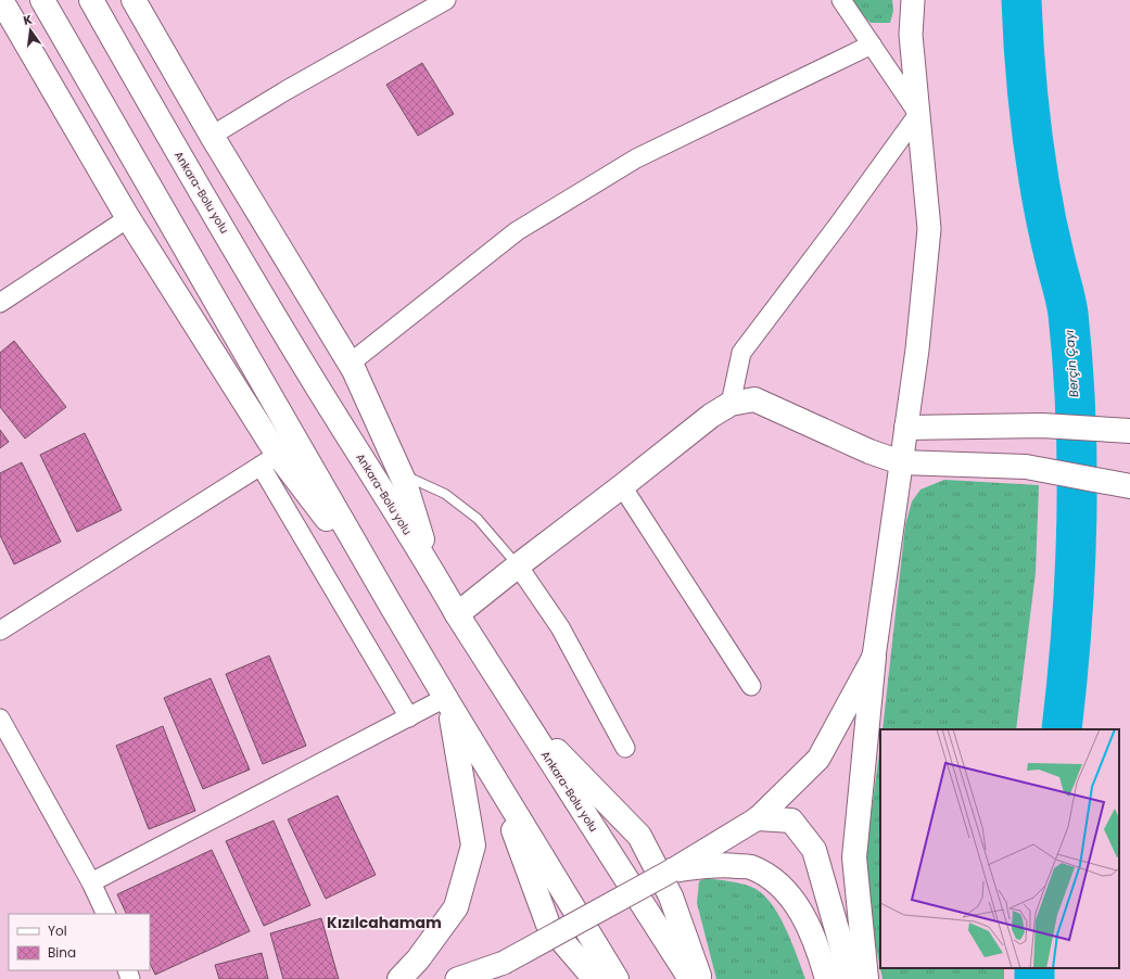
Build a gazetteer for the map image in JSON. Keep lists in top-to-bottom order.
{
  "streets": {
    "main road": ["Ankara-Bolu yolu"]
  },
  "districts": ["Kızılcahamam"],
  "water": ["Berçin Çayı"],
  "legend": ["Yol", "Bina"],
  "north": "top"
}
